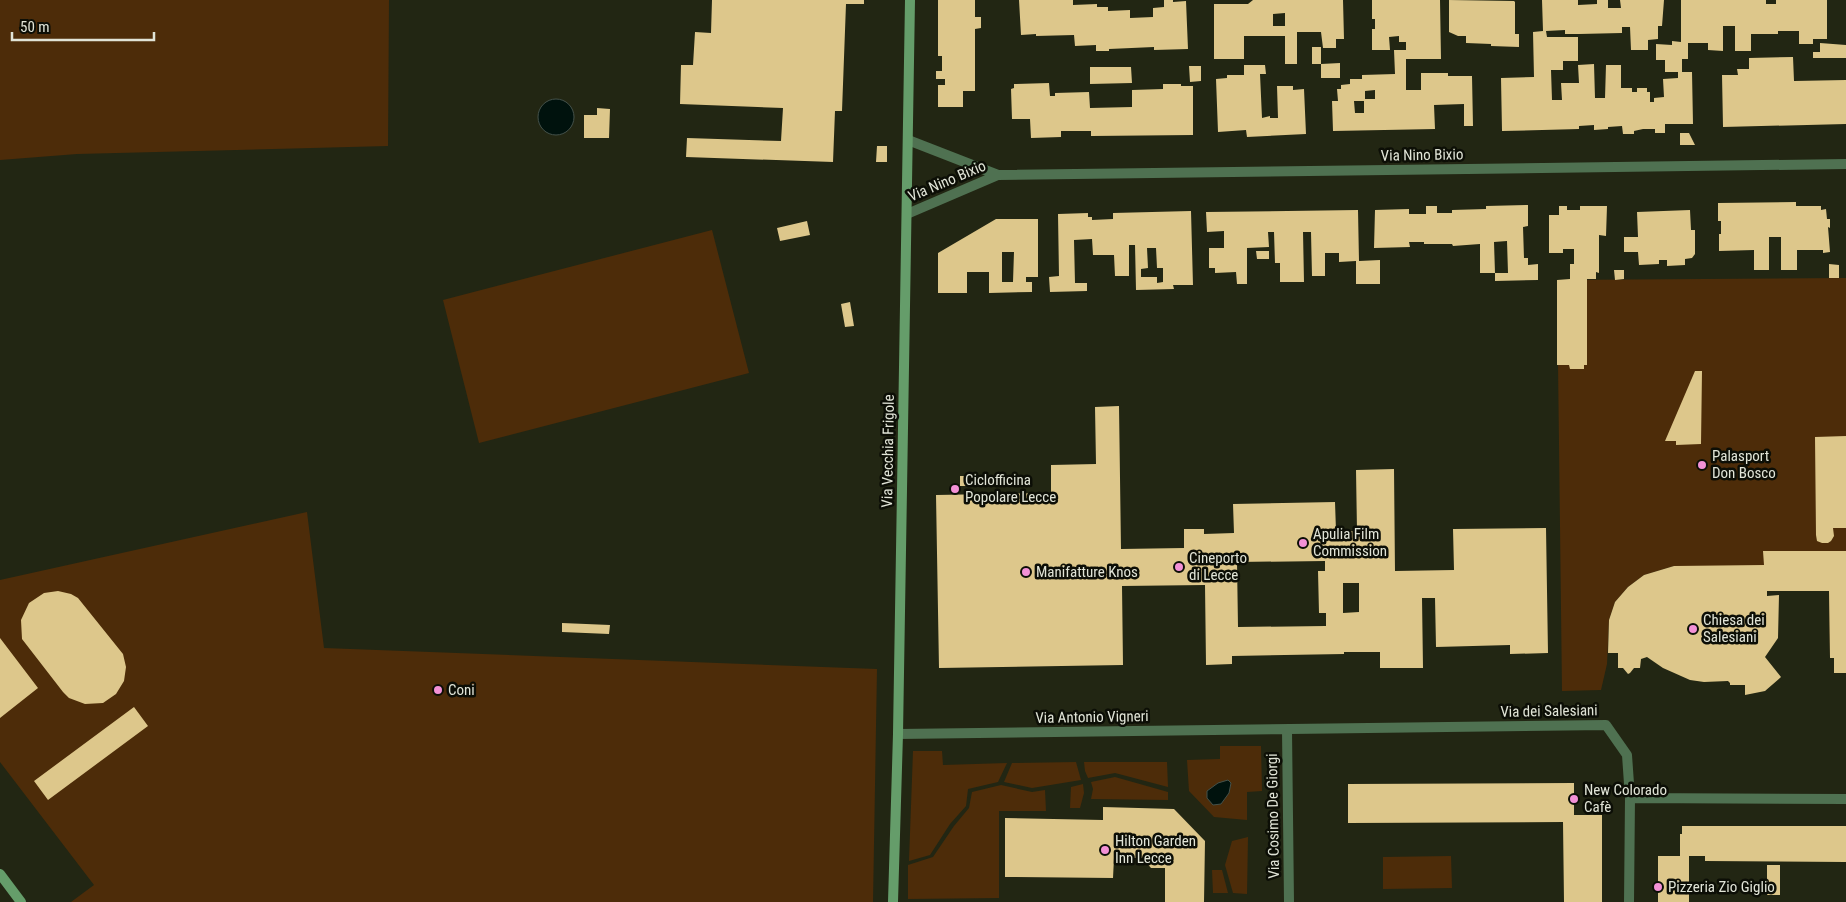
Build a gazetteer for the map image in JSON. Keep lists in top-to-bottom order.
{
  "streets": {
    "street": [
      "Via Nino Bixio",
      "Via Vecchia Frigole",
      "Via dei Salesiani",
      "Via Antonio Vigneri",
      "Via Cosimo De Giorgi"
    ]
  },
  "crossings": [
    ["Via Nino Bixio", "Via Vecchia Frigole"],
    ["Via Vecchia Frigole", "Via Antonio Vigneri"],
    ["Via dei Salesiani", "Via Antonio Vigneri"],
    ["Via dei Salesiani", "Via Cosimo De Giorgi"],
    ["Via Antonio Vigneri", "Via Cosimo De Giorgi"]
  ],
  "places": [
    "Palasport Don Bosco",
    "Ciclofficina Popolare Lecce",
    "Apulia Film Commission",
    "Cineporto di Lecce",
    "Manifatture Knos",
    "Chiesa dei Salesiani",
    "Coni",
    "New Colorado Cafè",
    "Hilton Garden Inn Lecce",
    "Pizzeria Zio Giglio"
  ],
  "scale_bar": "50 m"
}
